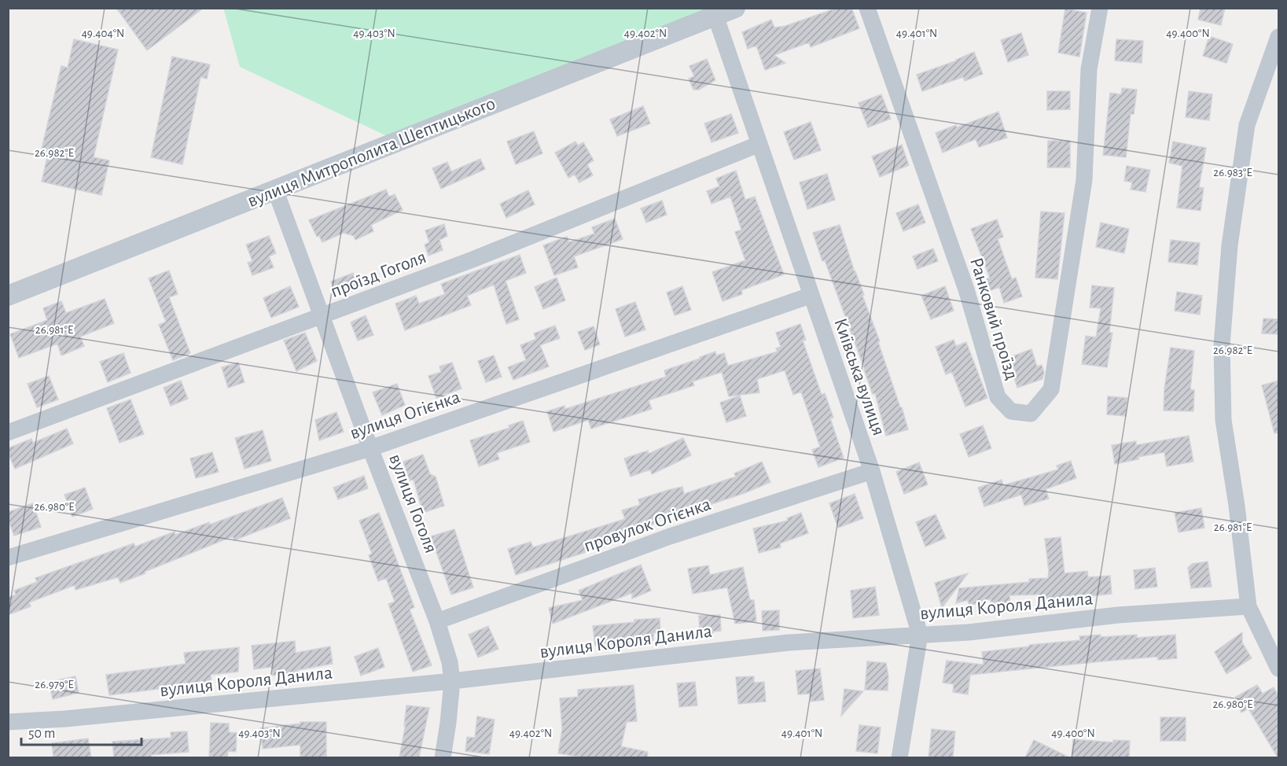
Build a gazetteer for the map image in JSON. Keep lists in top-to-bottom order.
{
  "streets": {
    "street": [
      "вулиця Митрополита Шептицького",
      "проїзд Гоголя",
      "Ранковий проїзд",
      "Київська вулиця",
      "вулиця Огієнка",
      "вулиця Гоголя",
      "провулок Огієнка",
      "вулиця Короля Данила"
    ]
  },
  "crossings": [
    ["вулиця Митрополита Шептицького", "Київська вулиця"],
    ["вулиця Митрополита Шептицького", "вулиця Гоголя"],
    ["проїзд Гоголя", "Київська вулиця"],
    ["проїзд Гоголя", "вулиця Гоголя"],
    ["Київська вулиця", "вулиця Огієнка"],
    ["Київська вулиця", "провулок Огієнка"],
    ["Київська вулиця", "вулиця Короля Данила"],
    ["вулиця Огієнка", "вулиця Гоголя"],
    ["вулиця Гоголя", "провулок Огієнка"],
    ["вулиця Гоголя", "вулиця Короля Данила"]
  ],
  "scale_bar": "50 m",
  "coordinates": [
    "49.404°N",
    "49.403°N",
    "49.402°N",
    "49.401°N",
    "49.400°N",
    "26.982°E",
    "26.983°E",
    "26.981°E",
    "26.980°E",
    "26.979°E"
  ]
}
